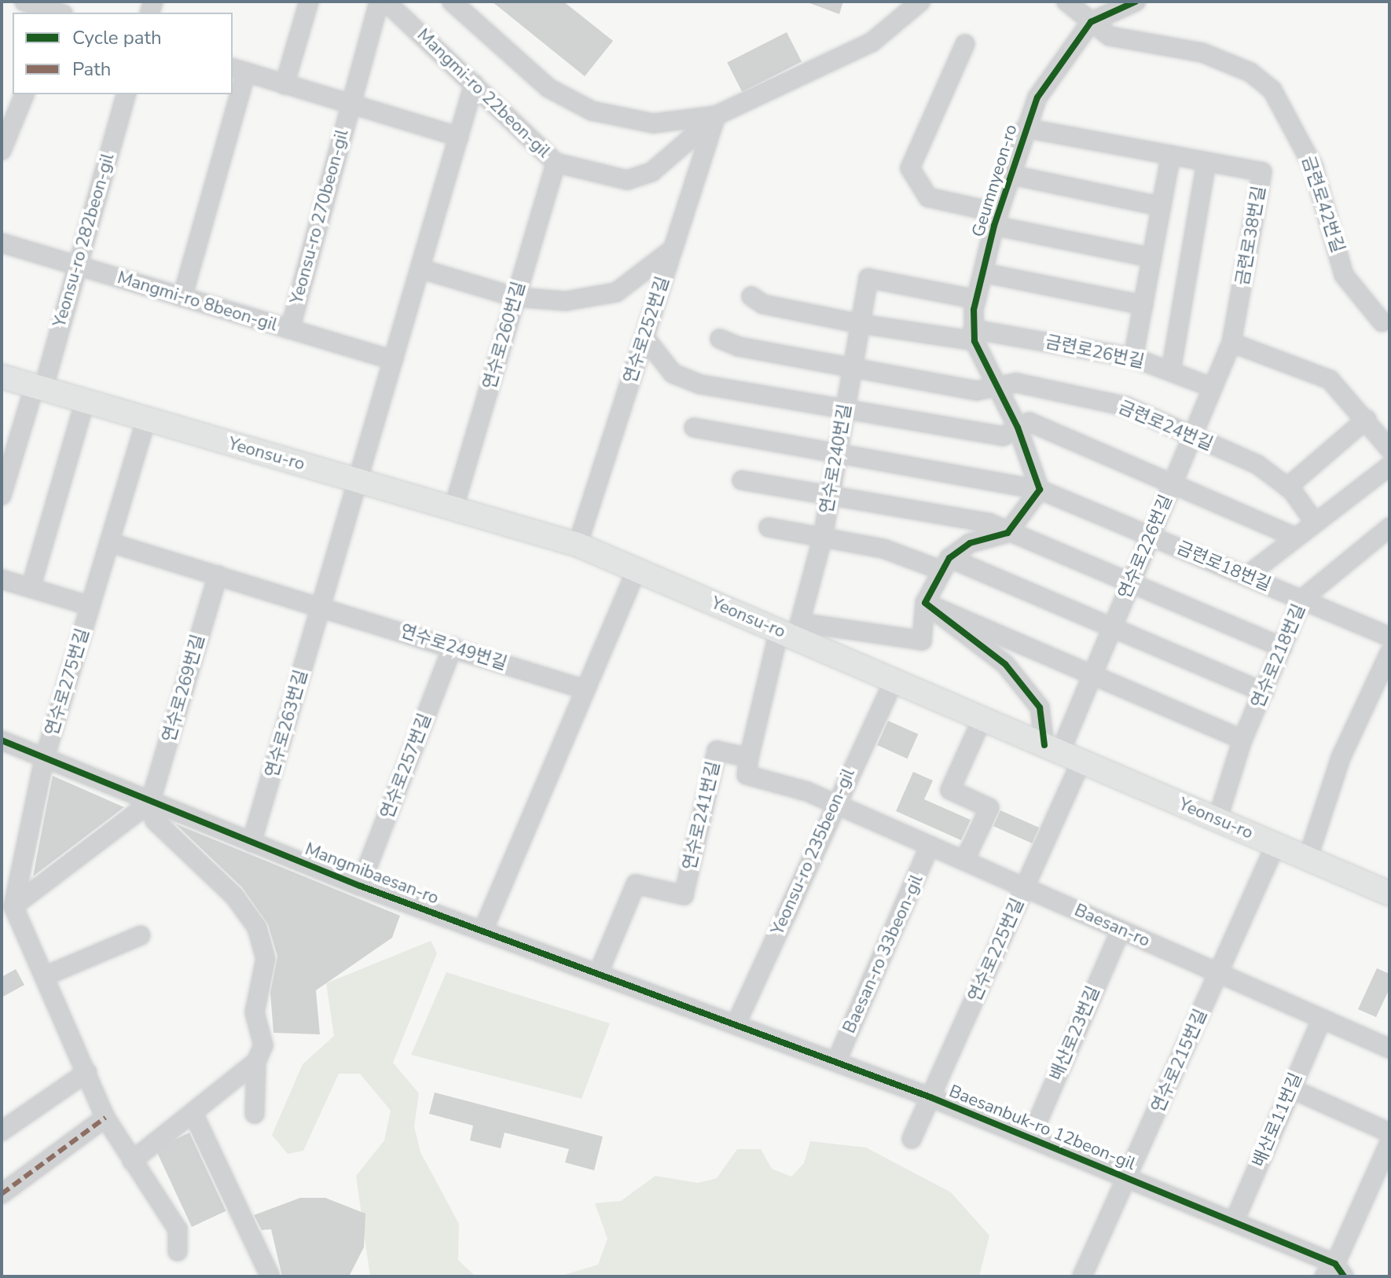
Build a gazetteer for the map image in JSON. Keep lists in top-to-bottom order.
{
  "streets": {
    "main road": ["Yeonsu-ro"],
    "street": [
      "Mangmi-ro 22beon-gil",
      "Geumnyeon-ro",
      "금련로42번길",
      "Yeonsu-ro 270beon-gil",
      "금련로38번길",
      "Yeonsu-ro 282beon-gil",
      "Mangmi-ro 8beon-gil",
      "연수로252번길",
      "연수로260번길",
      "금련로26번길",
      "금련로24번길",
      "연수로240번길",
      "연수로226번길",
      "금련로18번길",
      "연수로249번길",
      "연수로218번길",
      "연수로275번길",
      "연수로269번길",
      "연수로263번길",
      "연수로257번길",
      "연수로241번길",
      "Yeonsu-ro 235beon-gil",
      "Mangmibaesan-ro",
      "Baesan-ro",
      "연수로225번길",
      "Baesan-ro 33beon-gil",
      "배산로23번길",
      "연수로215번길",
      "배산로11번길",
      "Baesanbuk-ro 12beon-gil"
    ]
  },
  "crossings": [
    ["Mangmi-ro 22beon-gil", "연수로252번길"],
    ["Mangmi-ro 22beon-gil", "연수로260번길"],
    ["Mangmi-ro 22beon-gil", "연수로263번길"],
    ["Geumnyeon-ro", "금련로42번길"],
    ["Geumnyeon-ro", "금련로38번길"],
    ["Geumnyeon-ro", "금련로26번길"],
    ["Geumnyeon-ro", "연수로240번길"],
    ["Yeonsu-ro 270beon-gil", "Mangmi-ro 8beon-gil"],
    ["Yeonsu-ro 270beon-gil", "연수로263번길"],
    ["금련로38번길", "연수로226번길"],
    ["Yeonsu-ro 282beon-gil", "Mangmi-ro 8beon-gil"],
    ["Yeonsu-ro 282beon-gil", "Yeonsu-ro"],
    ["Mangmi-ro 8beon-gil", "연수로263번길"],
    ["연수로252번길", "Yeonsu-ro"],
    ["연수로260번길", "Yeonsu-ro"],
    ["금련로26번길", "연수로240번길"],
    ["금련로26번길", "연수로226번길"],
    ["금련로24번길", "연수로240번길"],
    ["금련로24번길", "연수로226번길"],
    ["Yeonsu-ro", "연수로240번길"],
    ["Yeonsu-ro", "연수로226번길"],
    ["Yeonsu-ro", "연수로218번길"],
    ["Yeonsu-ro", "연수로275번길"],
    ["Yeonsu-ro", "연수로263번길"],
    ["Yeonsu-ro", "연수로241번길"],
    ["Yeonsu-ro", "Yeonsu-ro 235beon-gil"],
    ["Yeonsu-ro", "연수로225번길"],
    ["Yeonsu-ro", "연수로215번길"],
    ["연수로240번길", "금련로18번길"],
    ["연수로240번길", "연수로241번길"],
    ["연수로226번길", "금련로18번길"],
    ["연수로226번길", "연수로225번길"],
    ["금련로18번길", "연수로218번길"],
    ["연수로249번길", "연수로263번길"],
    ["연수로249번길", "연수로257번길"],
    ["연수로275번길", "Mangmibaesan-ro"],
    ["연수로269번길", "Mangmibaesan-ro"],
    ["연수로263번길", "Mangmibaesan-ro"],
    ["연수로257번길", "Mangmibaesan-ro"],
    ["연수로241번길", "Mangmibaesan-ro"],
    ["연수로241번길", "Baesan-ro"],
    ["Yeonsu-ro 235beon-gil", "Mangmibaesan-ro"],
    ["Yeonsu-ro 235beon-gil", "Baesan-ro"],
    ["Yeonsu-ro 235beon-gil", "Baesanbuk-ro 12beon-gil"],
    ["Mangmibaesan-ro", "Baesanbuk-ro 12beon-gil"],
    ["Baesan-ro", "연수로225번길"],
    ["Baesan-ro", "Baesan-ro 33beon-gil"],
    ["Baesan-ro", "배산로23번길"],
    ["Baesan-ro", "연수로215번길"],
    ["Baesan-ro", "배산로11번길"],
    ["연수로225번길", "Baesanbuk-ro 12beon-gil"],
    ["Baesan-ro 33beon-gil", "Baesanbuk-ro 12beon-gil"],
    ["배산로23번길", "Baesanbuk-ro 12beon-gil"],
    ["연수로215번길", "Baesanbuk-ro 12beon-gil"],
    ["배산로11번길", "Baesanbuk-ro 12beon-gil"]
  ],
  "legend": ["Cycle path", "Path"]
}
